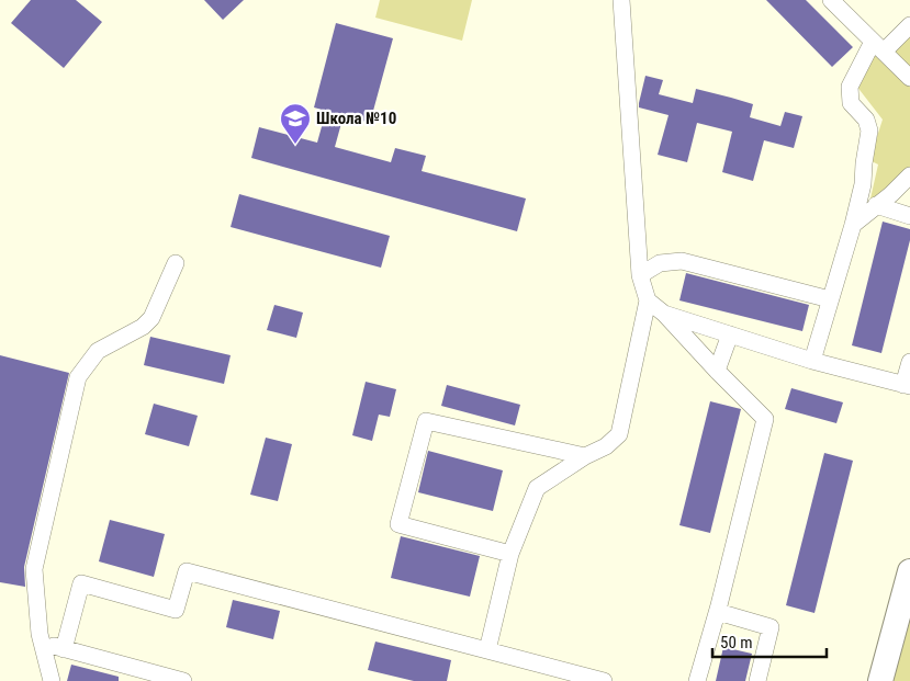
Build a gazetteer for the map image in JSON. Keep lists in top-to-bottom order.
{
  "places": {
    "school or university": ["Школа №10"]
  },
  "scale_bar": "50 m"
}
